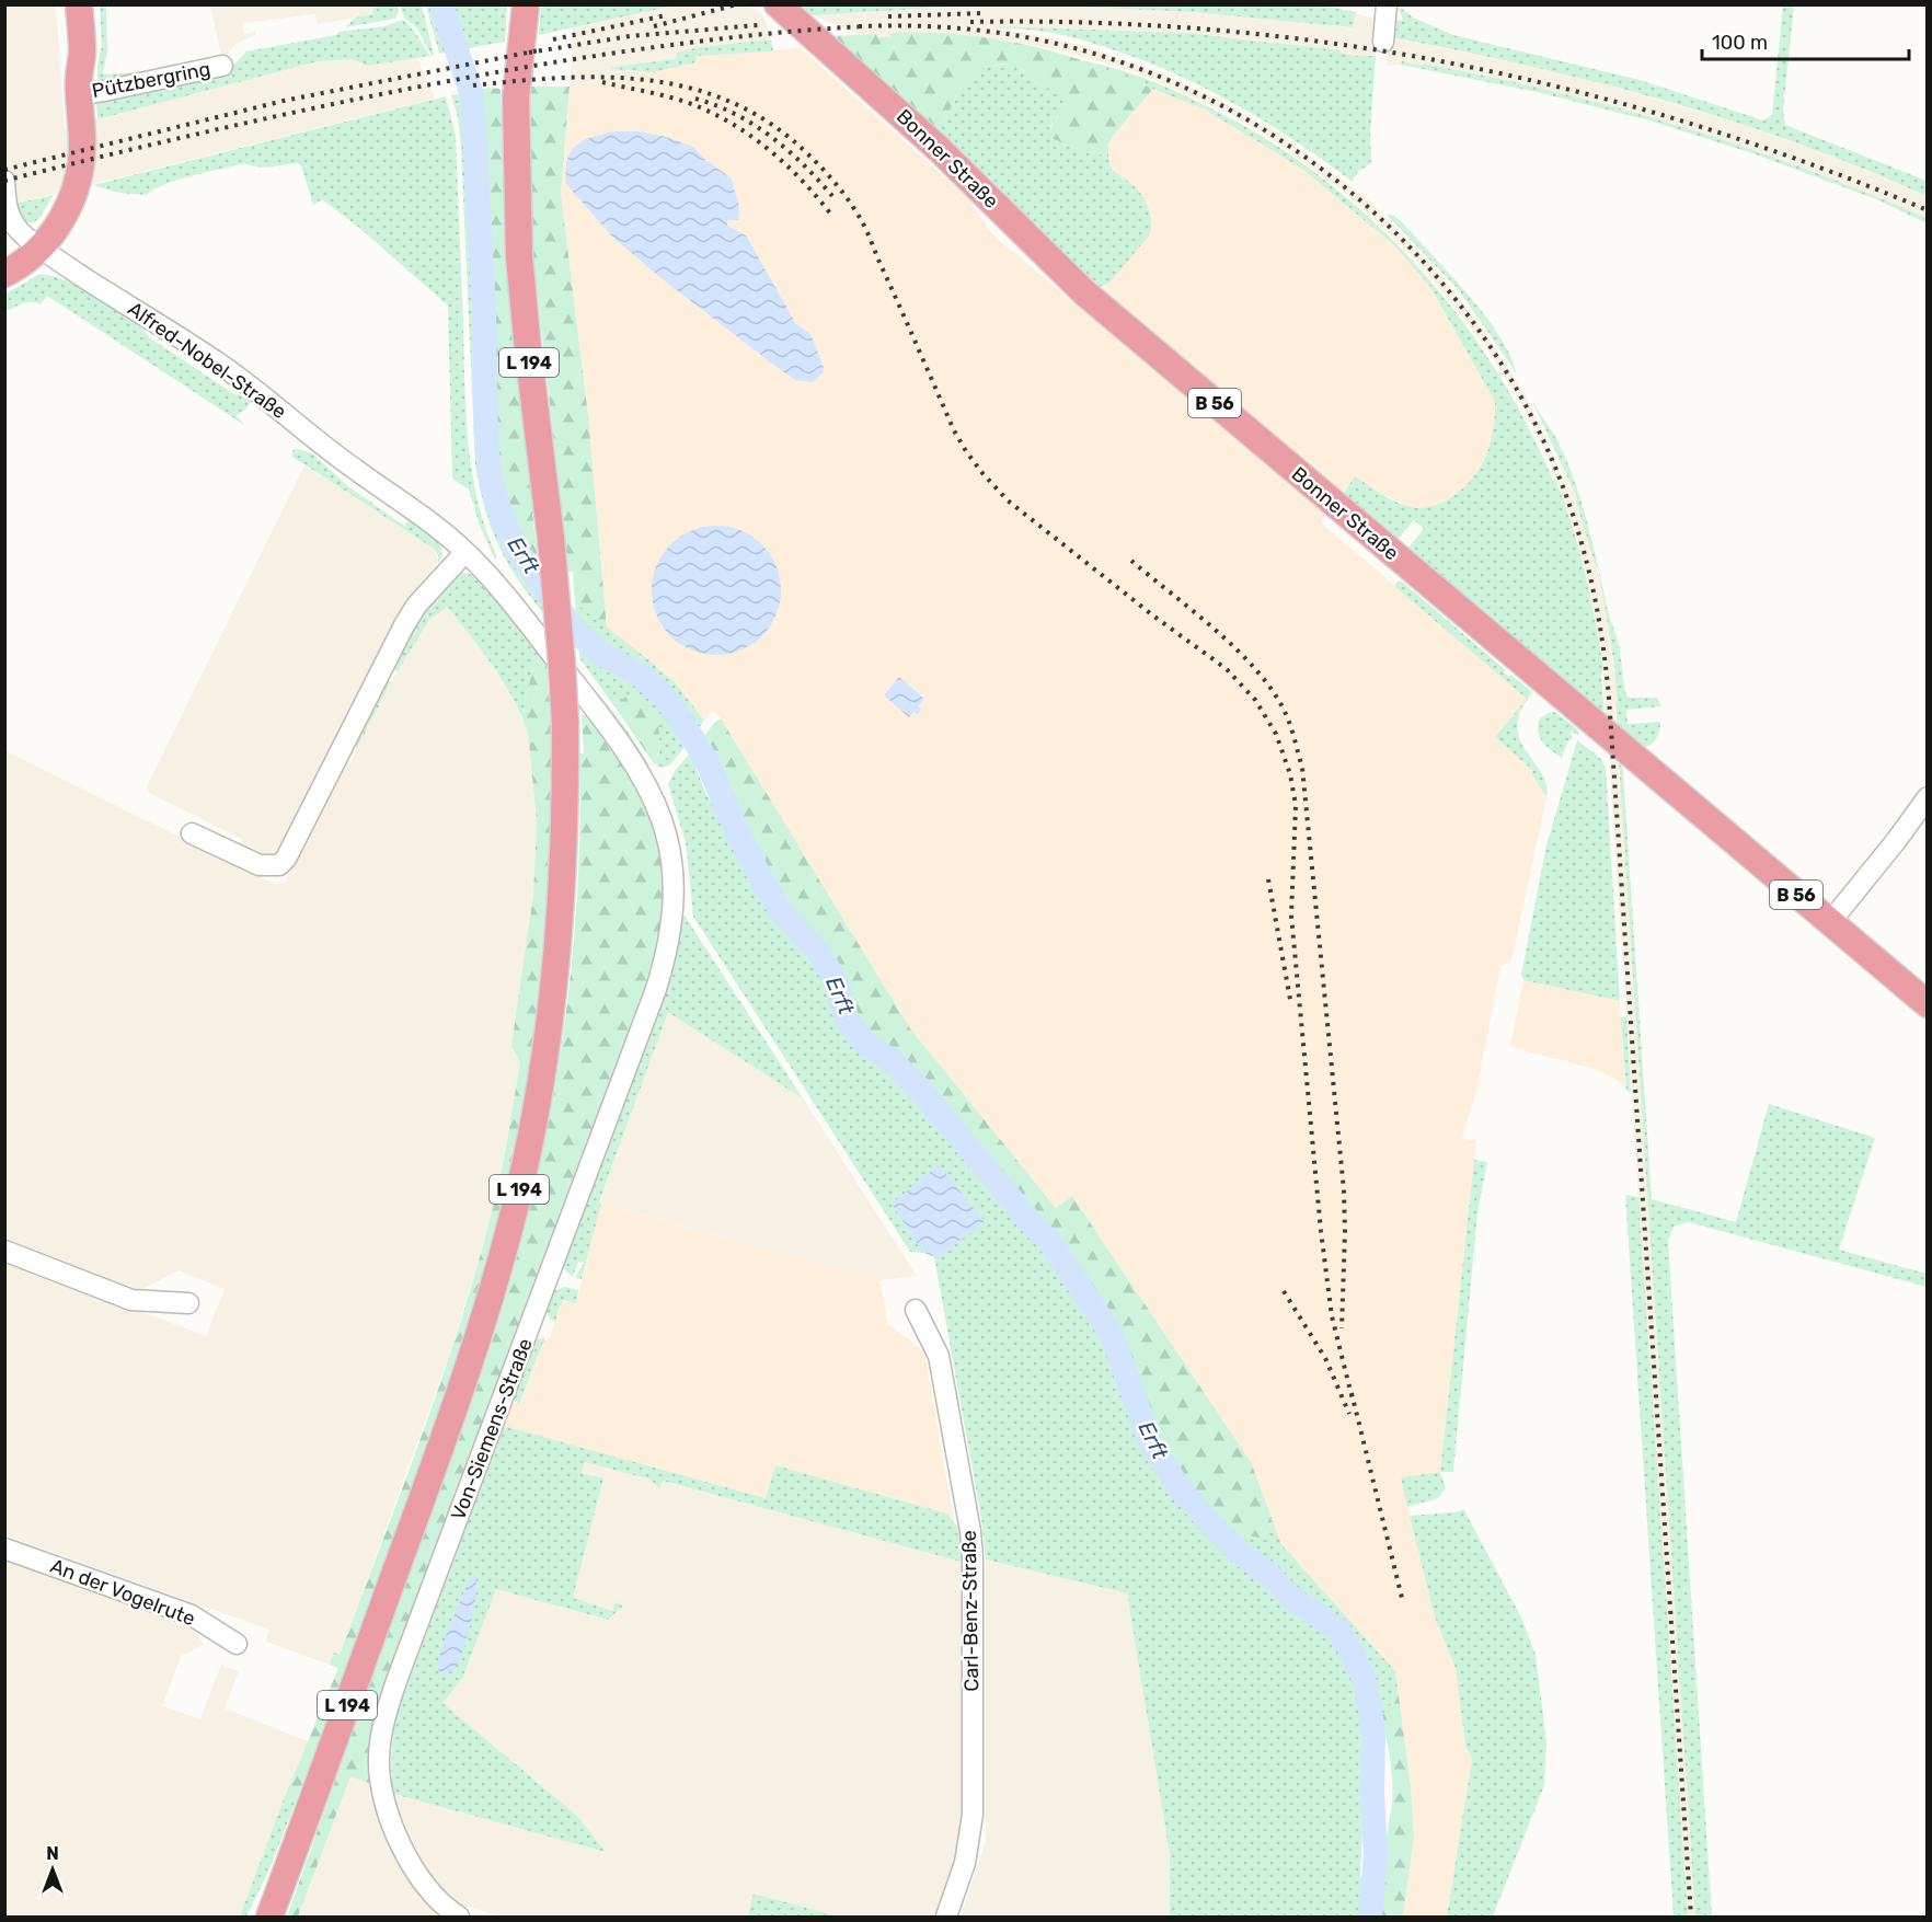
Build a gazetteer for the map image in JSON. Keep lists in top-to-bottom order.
{
  "streets": {
    "main road": [
      "Pützbergring",
      "Bonner Straße",
      "L 194",
      "B 56"
    ],
    "street": [
      "Alfred-Nobel-Straße",
      "Von-Siemens-Straße",
      "An der Vogelrute",
      "Carl-Benz-Straße"
    ]
  },
  "crossings": [
    ["Pützbergring", "Alfred-Nobel-Straße"],
    ["Alfred-Nobel-Straße", "Von-Siemens-Straße"]
  ],
  "water": ["Erft"],
  "scale_bar": "100 m",
  "north": "top"
}
